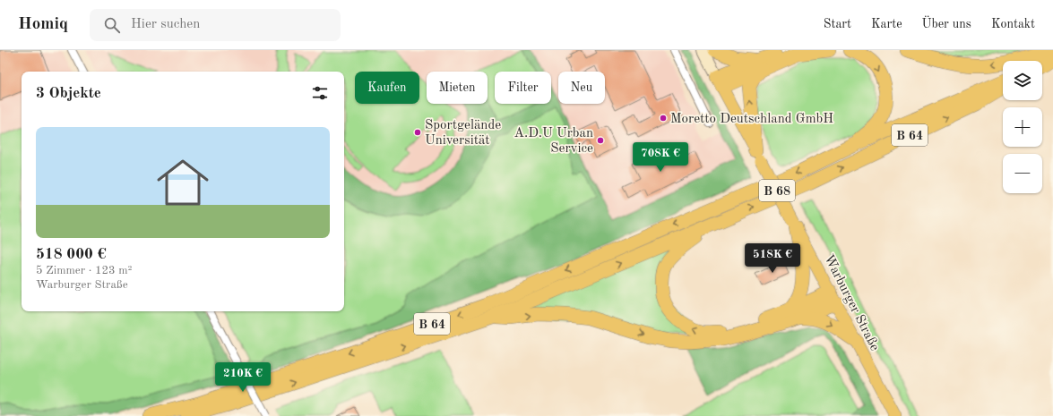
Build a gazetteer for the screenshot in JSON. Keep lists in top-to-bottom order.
{
  "streets": {
    "highway": ["B 64"],
    "main road": ["B 68", "Warburger Straße"]
  },
  "places": ["Moretto Deutschland GmbH", "Sportgelände Universität", "A.D.U Urban Service"],
  "page": {
    "header": "Homiq",
    "search": "Hier suchen",
    "nav": [
      "Start",
      "Karte",
      "Über uns",
      "Kontakt"
    ],
    "map_buttons": ["+", "−"],
    "chip": [
      "Kaufen",
      "Mieten",
      "Filter",
      "Neu"
    ],
    "heading": "3 Objekte",
    "list": [
      {
        "name": "518 000 €",
        "note": "5 Zimmer · 123 m² · Warburger Straße"
      }
    ],
    "price": ["708K €", "518K €", "210K €"]
  }
}
